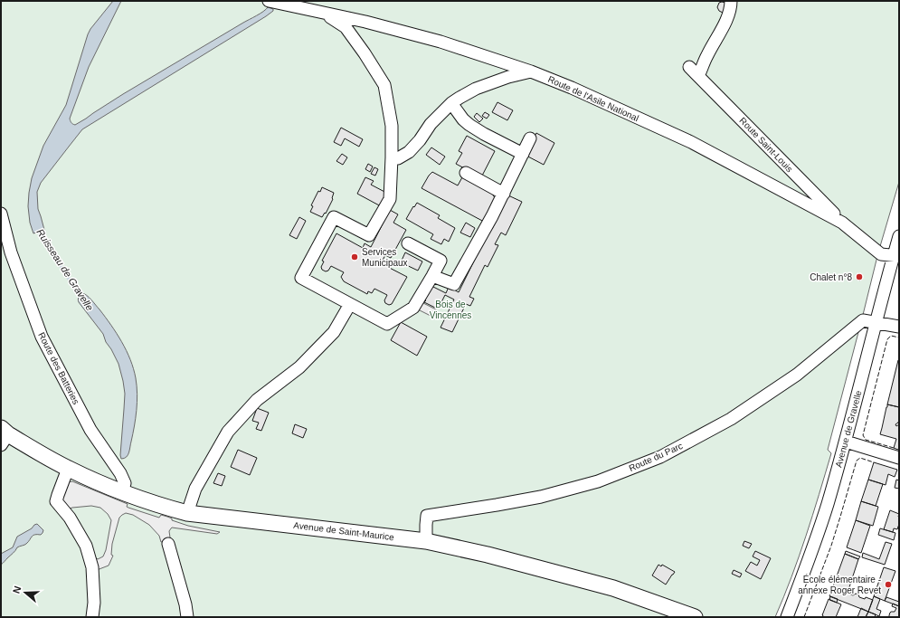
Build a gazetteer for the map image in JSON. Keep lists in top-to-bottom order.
{
  "streets": {
    "main road": ["Avenue de Saint-Maurice"],
    "street": [
      "Route de l'Asile National",
      "Route Saint-Louis",
      "Route des Batteries",
      "Avenue de Gravelle",
      "Route du Parc"
    ]
  },
  "crossings": [
    ["Route de l'Asile National", "Route Saint-Louis"],
    ["Route de l'Asile National", "Avenue de Gravelle"],
    ["Route des Batteries", "Avenue de Saint-Maurice"],
    ["Avenue de Gravelle", "Route du Parc"],
    ["Route du Parc", "Avenue de Saint-Maurice"]
  ],
  "water": ["Ruisseau de Gravelle"],
  "parks": ["Bois de Vincennes"],
  "places": ["Services Municipaux", "Chalet n°8", "École élémentaire - annexe Roger Revet"],
  "north": "left"
}
